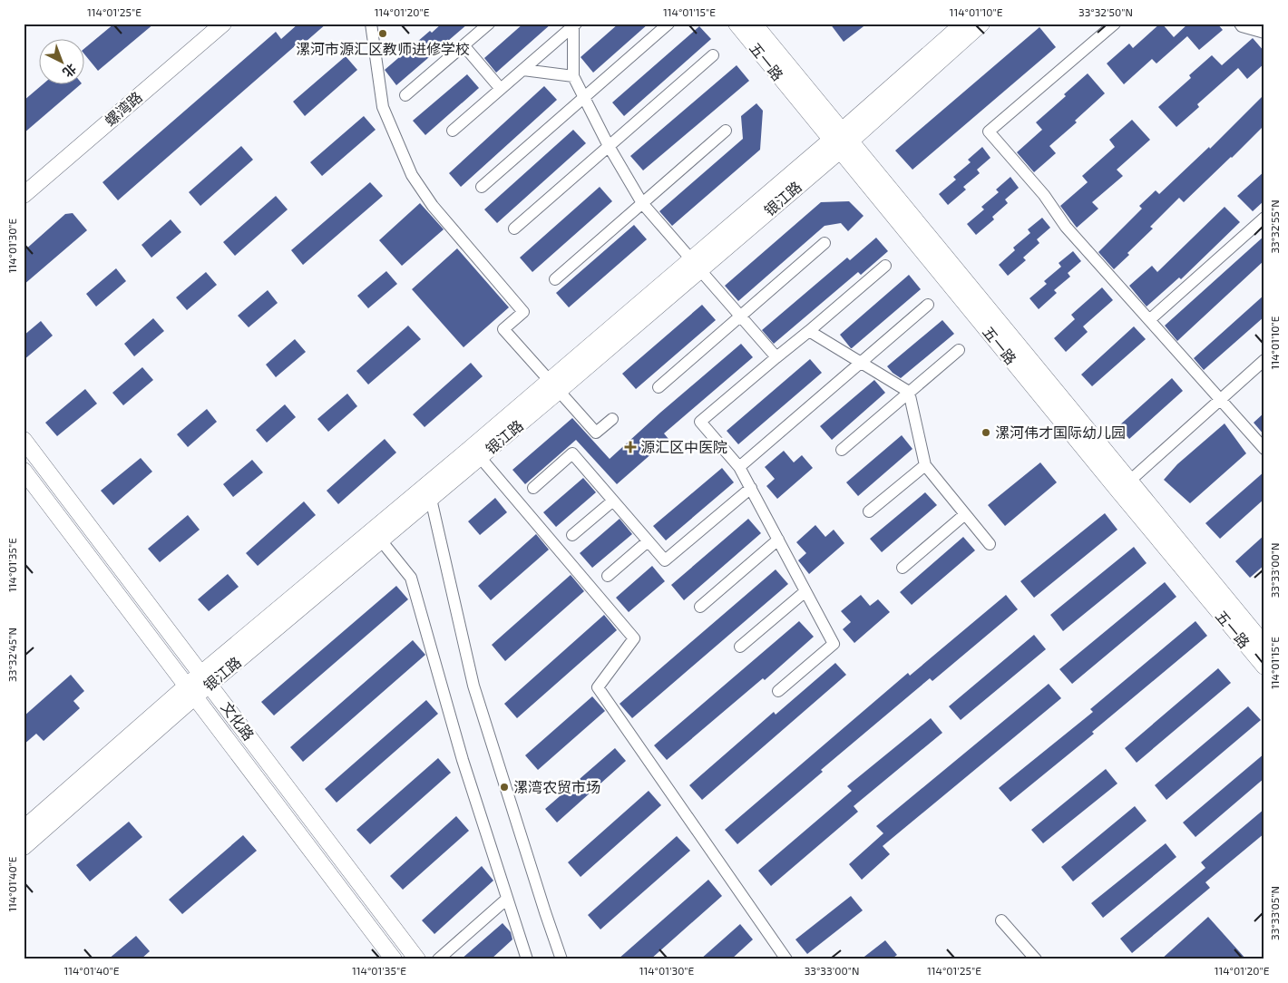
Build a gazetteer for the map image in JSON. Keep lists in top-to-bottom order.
{
  "streets": {
    "street": [
      "五一路",
      "螺湾路",
      "银江路",
      "文化路"
    ]
  },
  "crossings": [
    ["五一路", "银江路"],
    ["银江路", "文化路"]
  ],
  "places": {
    "other": ["漯河市源汇区教师进修学校", "漯河伟才国际幼儿园", "漯湾农贸市场"],
    "health": ["源汇区中医院"]
  },
  "north": "bottom right",
  "coordinates": [
    "114°01'25\"E",
    "114°01'20\"E",
    "114°01'15\"E",
    "114°01'10\"E",
    "33°32'50\"N",
    "33°32'55\"N",
    "114°01'30\"E",
    "114°01'35\"E",
    "33°33'00\"N",
    "33°32'45\"N",
    "114°01'40\"E",
    "33°33'05\"N"
  ]
}
